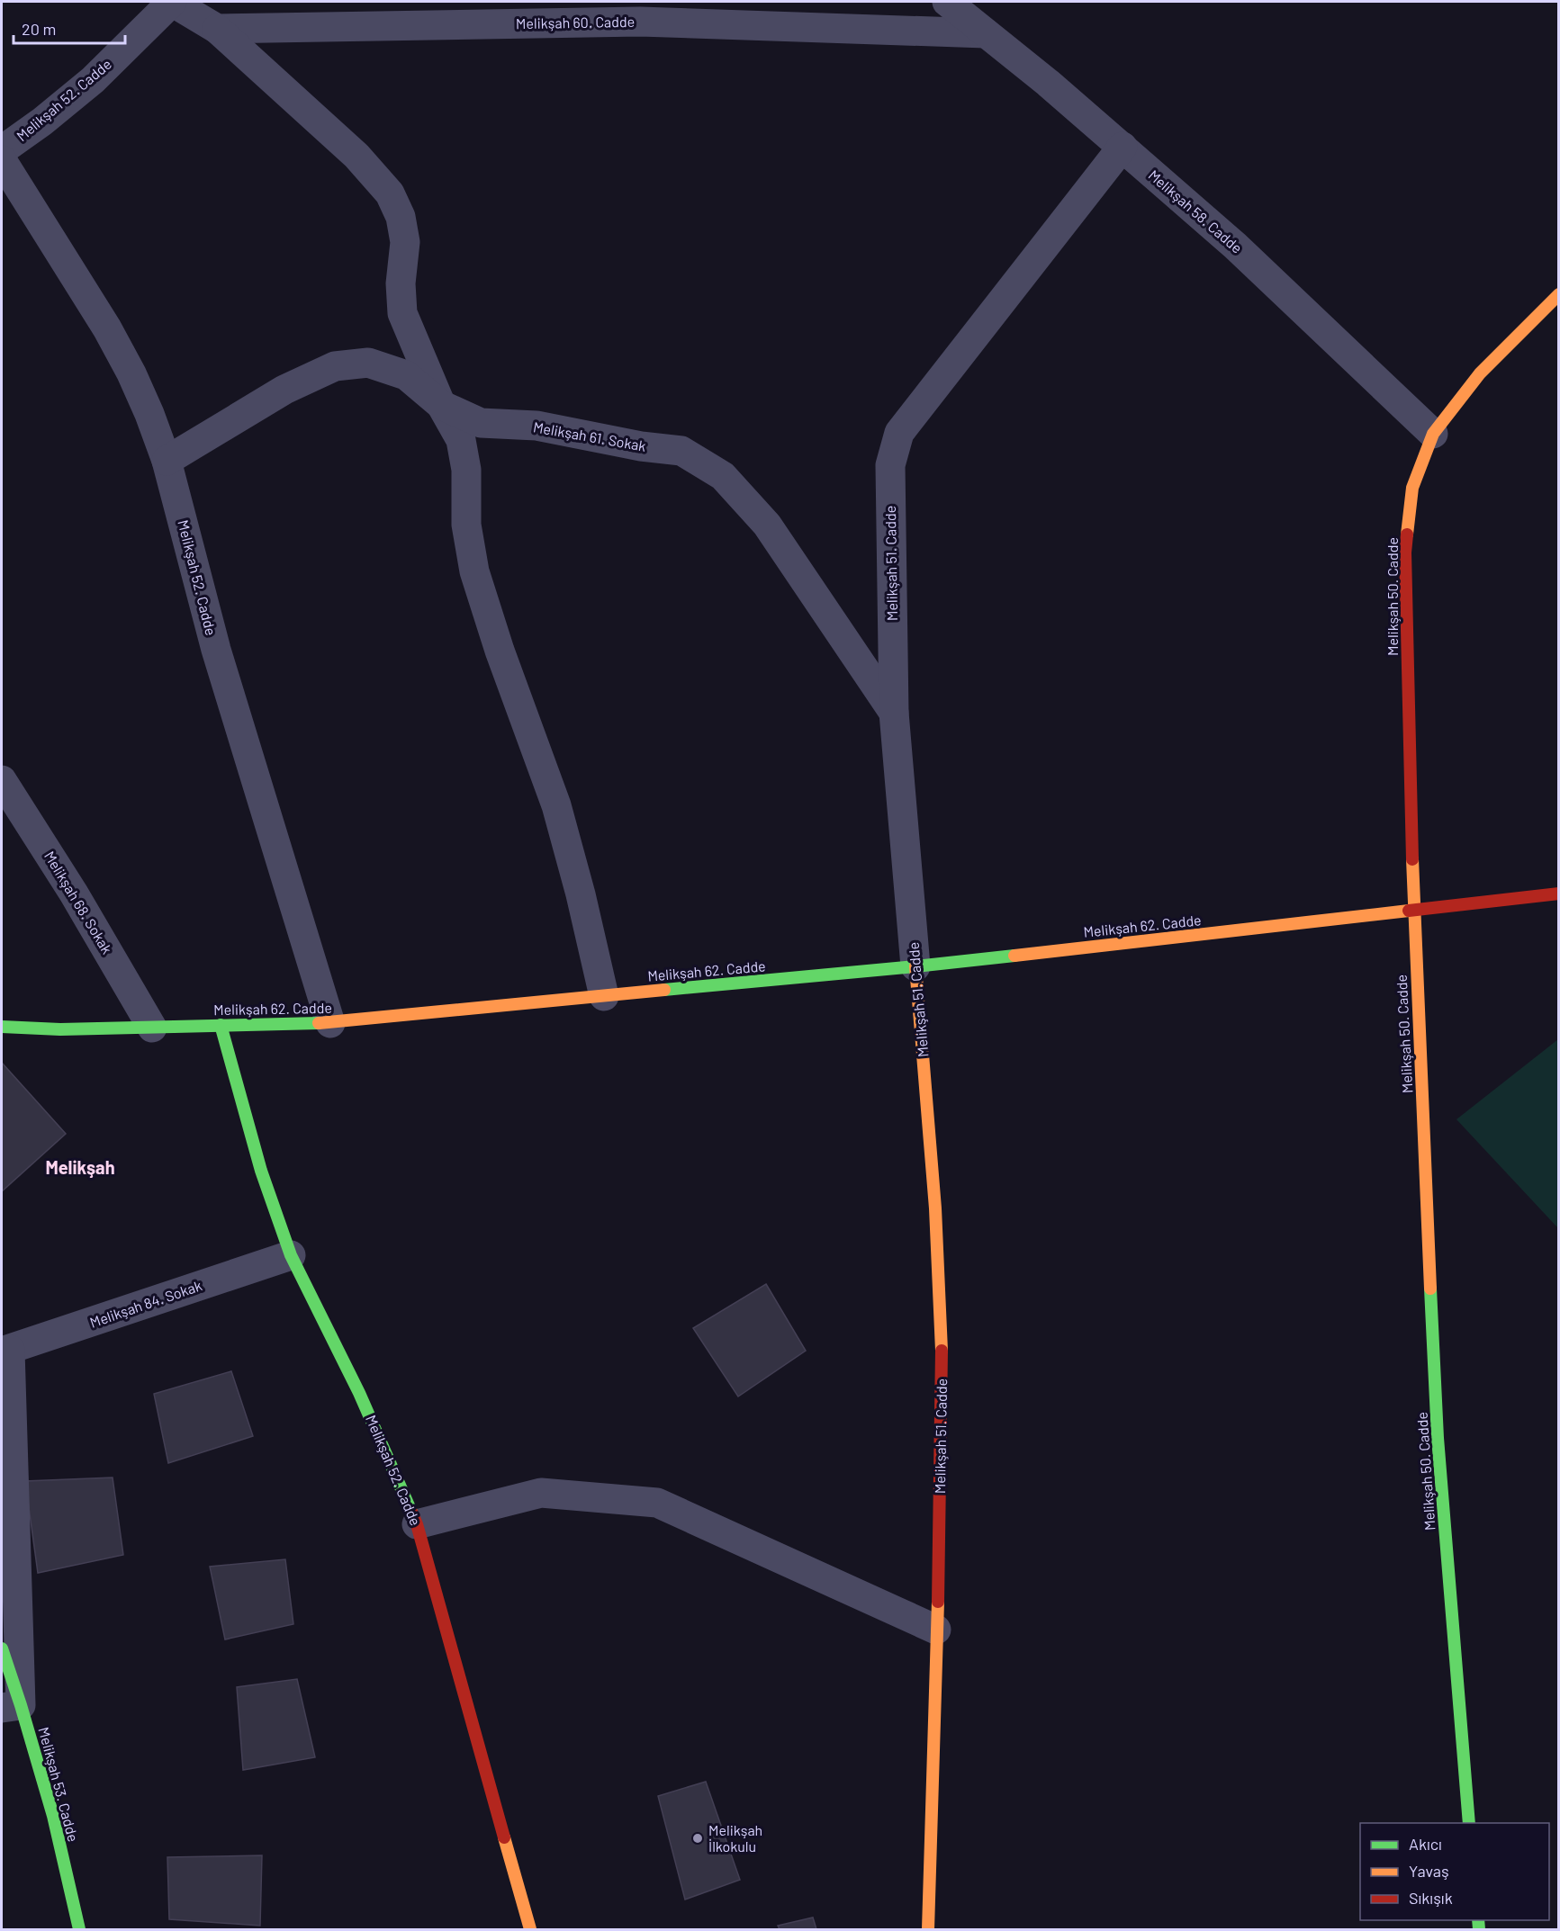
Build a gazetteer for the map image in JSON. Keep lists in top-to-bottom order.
{
  "streets": {
    "street": [
      "Melikşah 60. Cadde",
      "Melikşah 52. Cadde",
      "Melikşah 58. Cadde",
      "Melikşah 61. Sokak",
      "Melikşah 51. Cadde",
      "Melikşah 50. Cadde",
      "Melikşah 68. Sokak",
      "Melikşah 62. Cadde",
      "Melikşah 84. Sokak",
      "Melikşah 53. Cadde"
    ]
  },
  "crossings": [
    ["Melikşah 60. Cadde", "Melikşah 58. Cadde"],
    ["Melikşah 52. Cadde", "Melikşah 61. Sokak"],
    ["Melikşah 52. Cadde", "Melikşah 62. Cadde"],
    ["Melikşah 52. Cadde", "Melikşah 84. Sokak"],
    ["Melikşah 58. Cadde", "Melikşah 51. Cadde"],
    ["Melikşah 58. Cadde", "Melikşah 50. Cadde"],
    ["Melikşah 61. Sokak", "Melikşah 51. Cadde"],
    ["Melikşah 51. Cadde", "Melikşah 62. Cadde"],
    ["Melikşah 50. Cadde", "Melikşah 62. Cadde"],
    ["Melikşah 68. Sokak", "Melikşah 62. Cadde"]
  ],
  "districts": ["Melikşah"],
  "places": ["Melikşah İlkokulu"],
  "legend": ["Akıcı", "Yavaş", "Sıkışık"],
  "scale_bar": "20 m"
}
